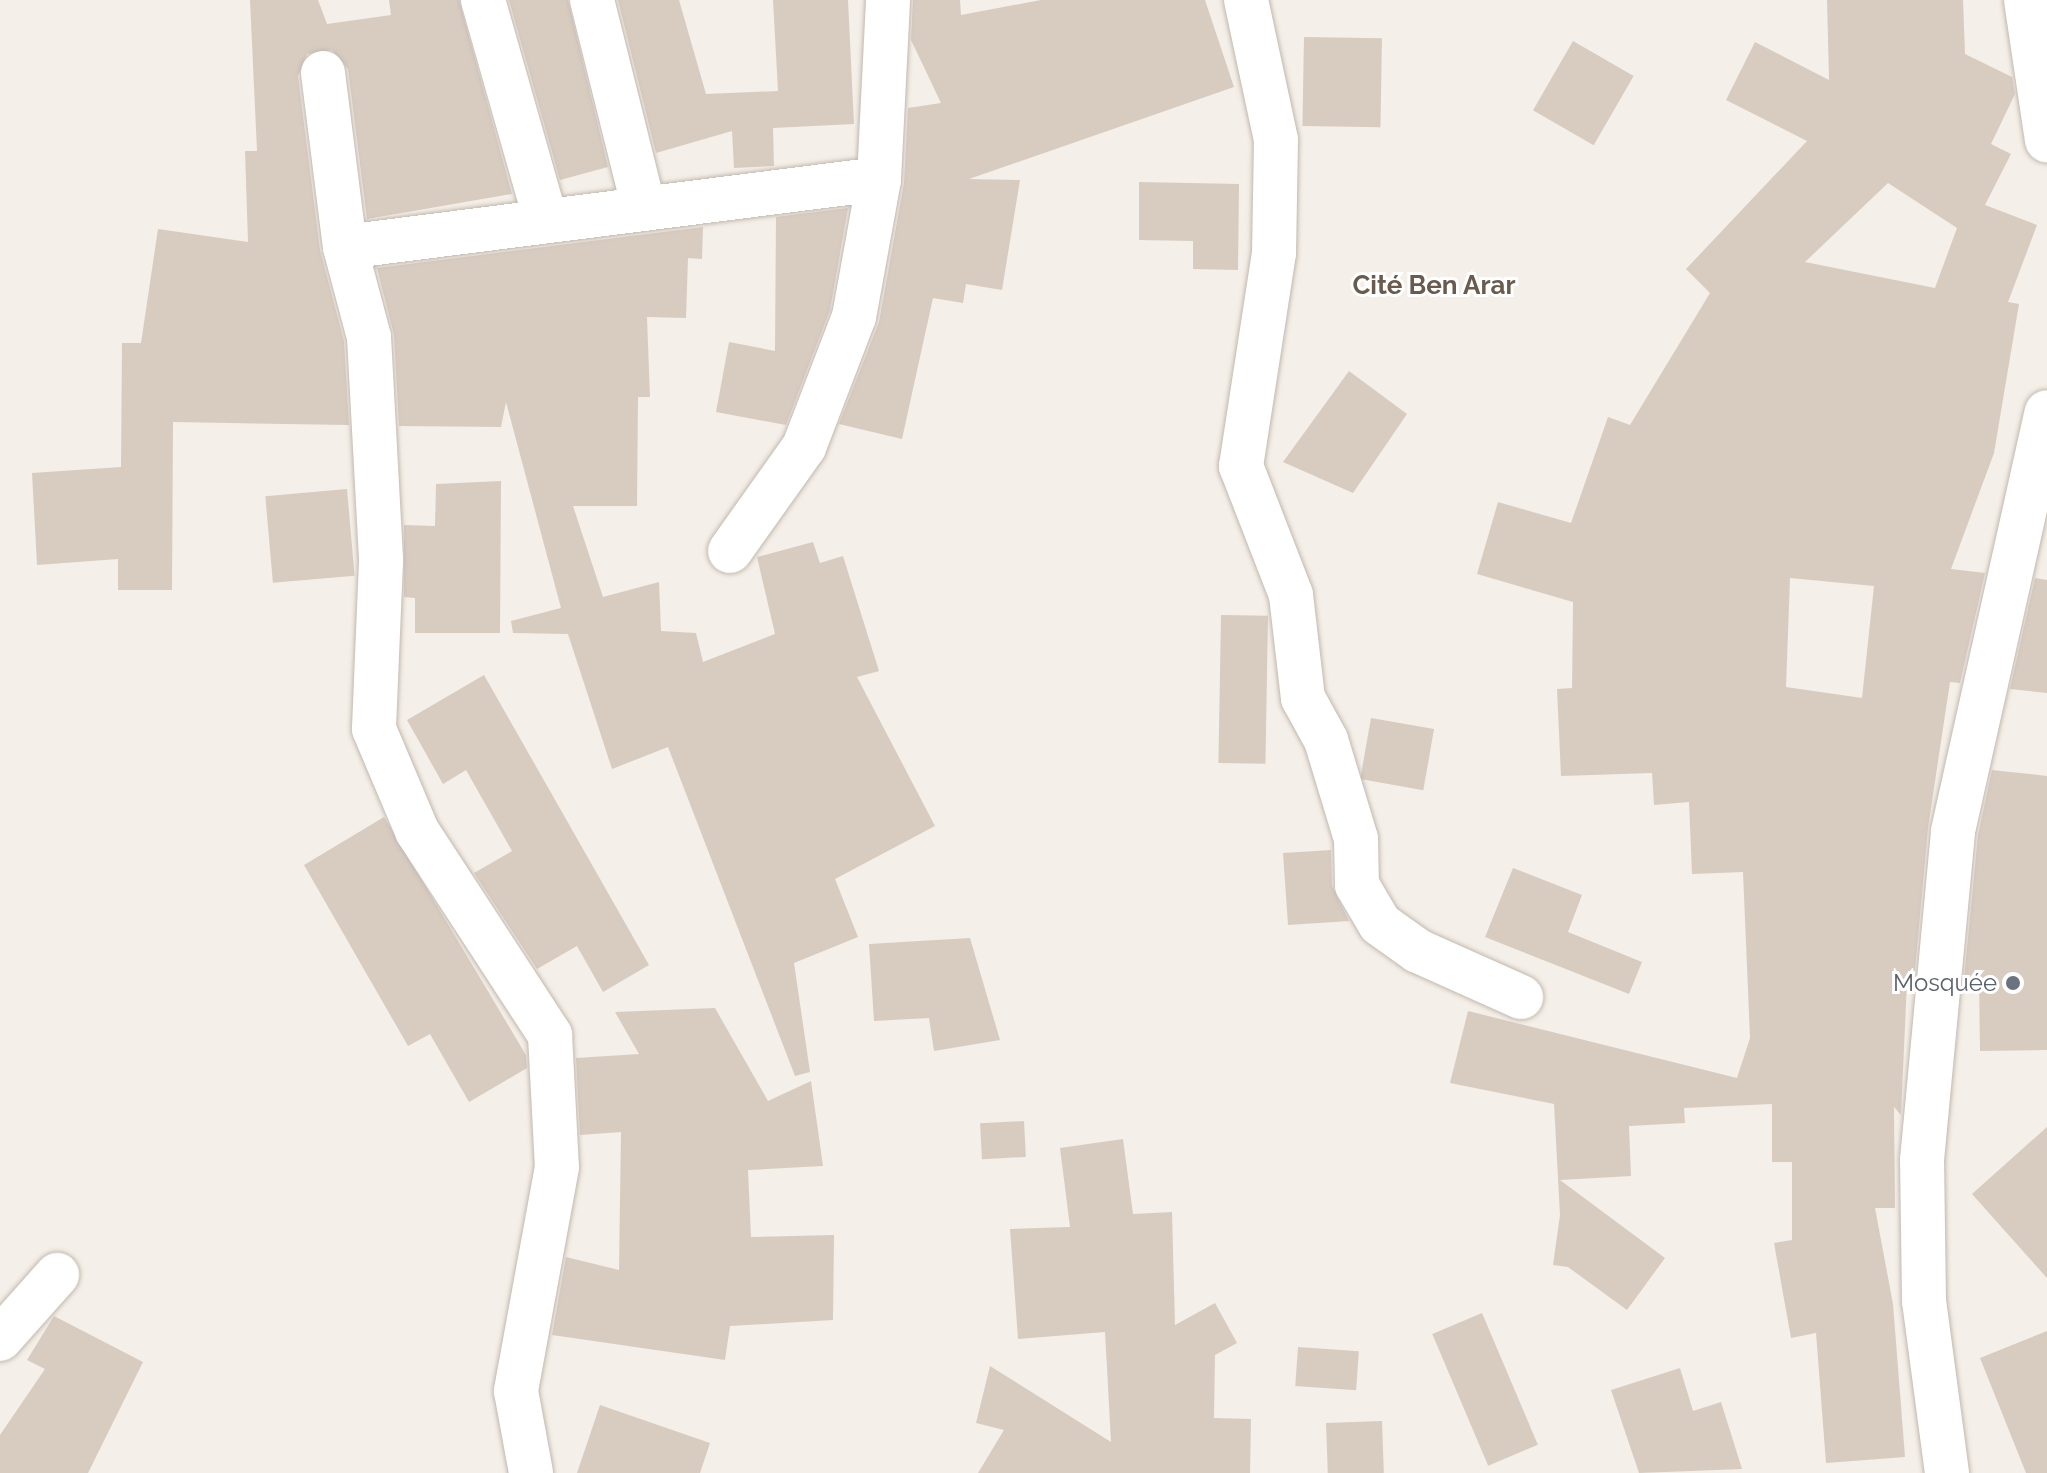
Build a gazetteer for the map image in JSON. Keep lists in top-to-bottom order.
{
  "districts": ["Cité Ben Arar"],
  "places": ["Mosquée"]
}
